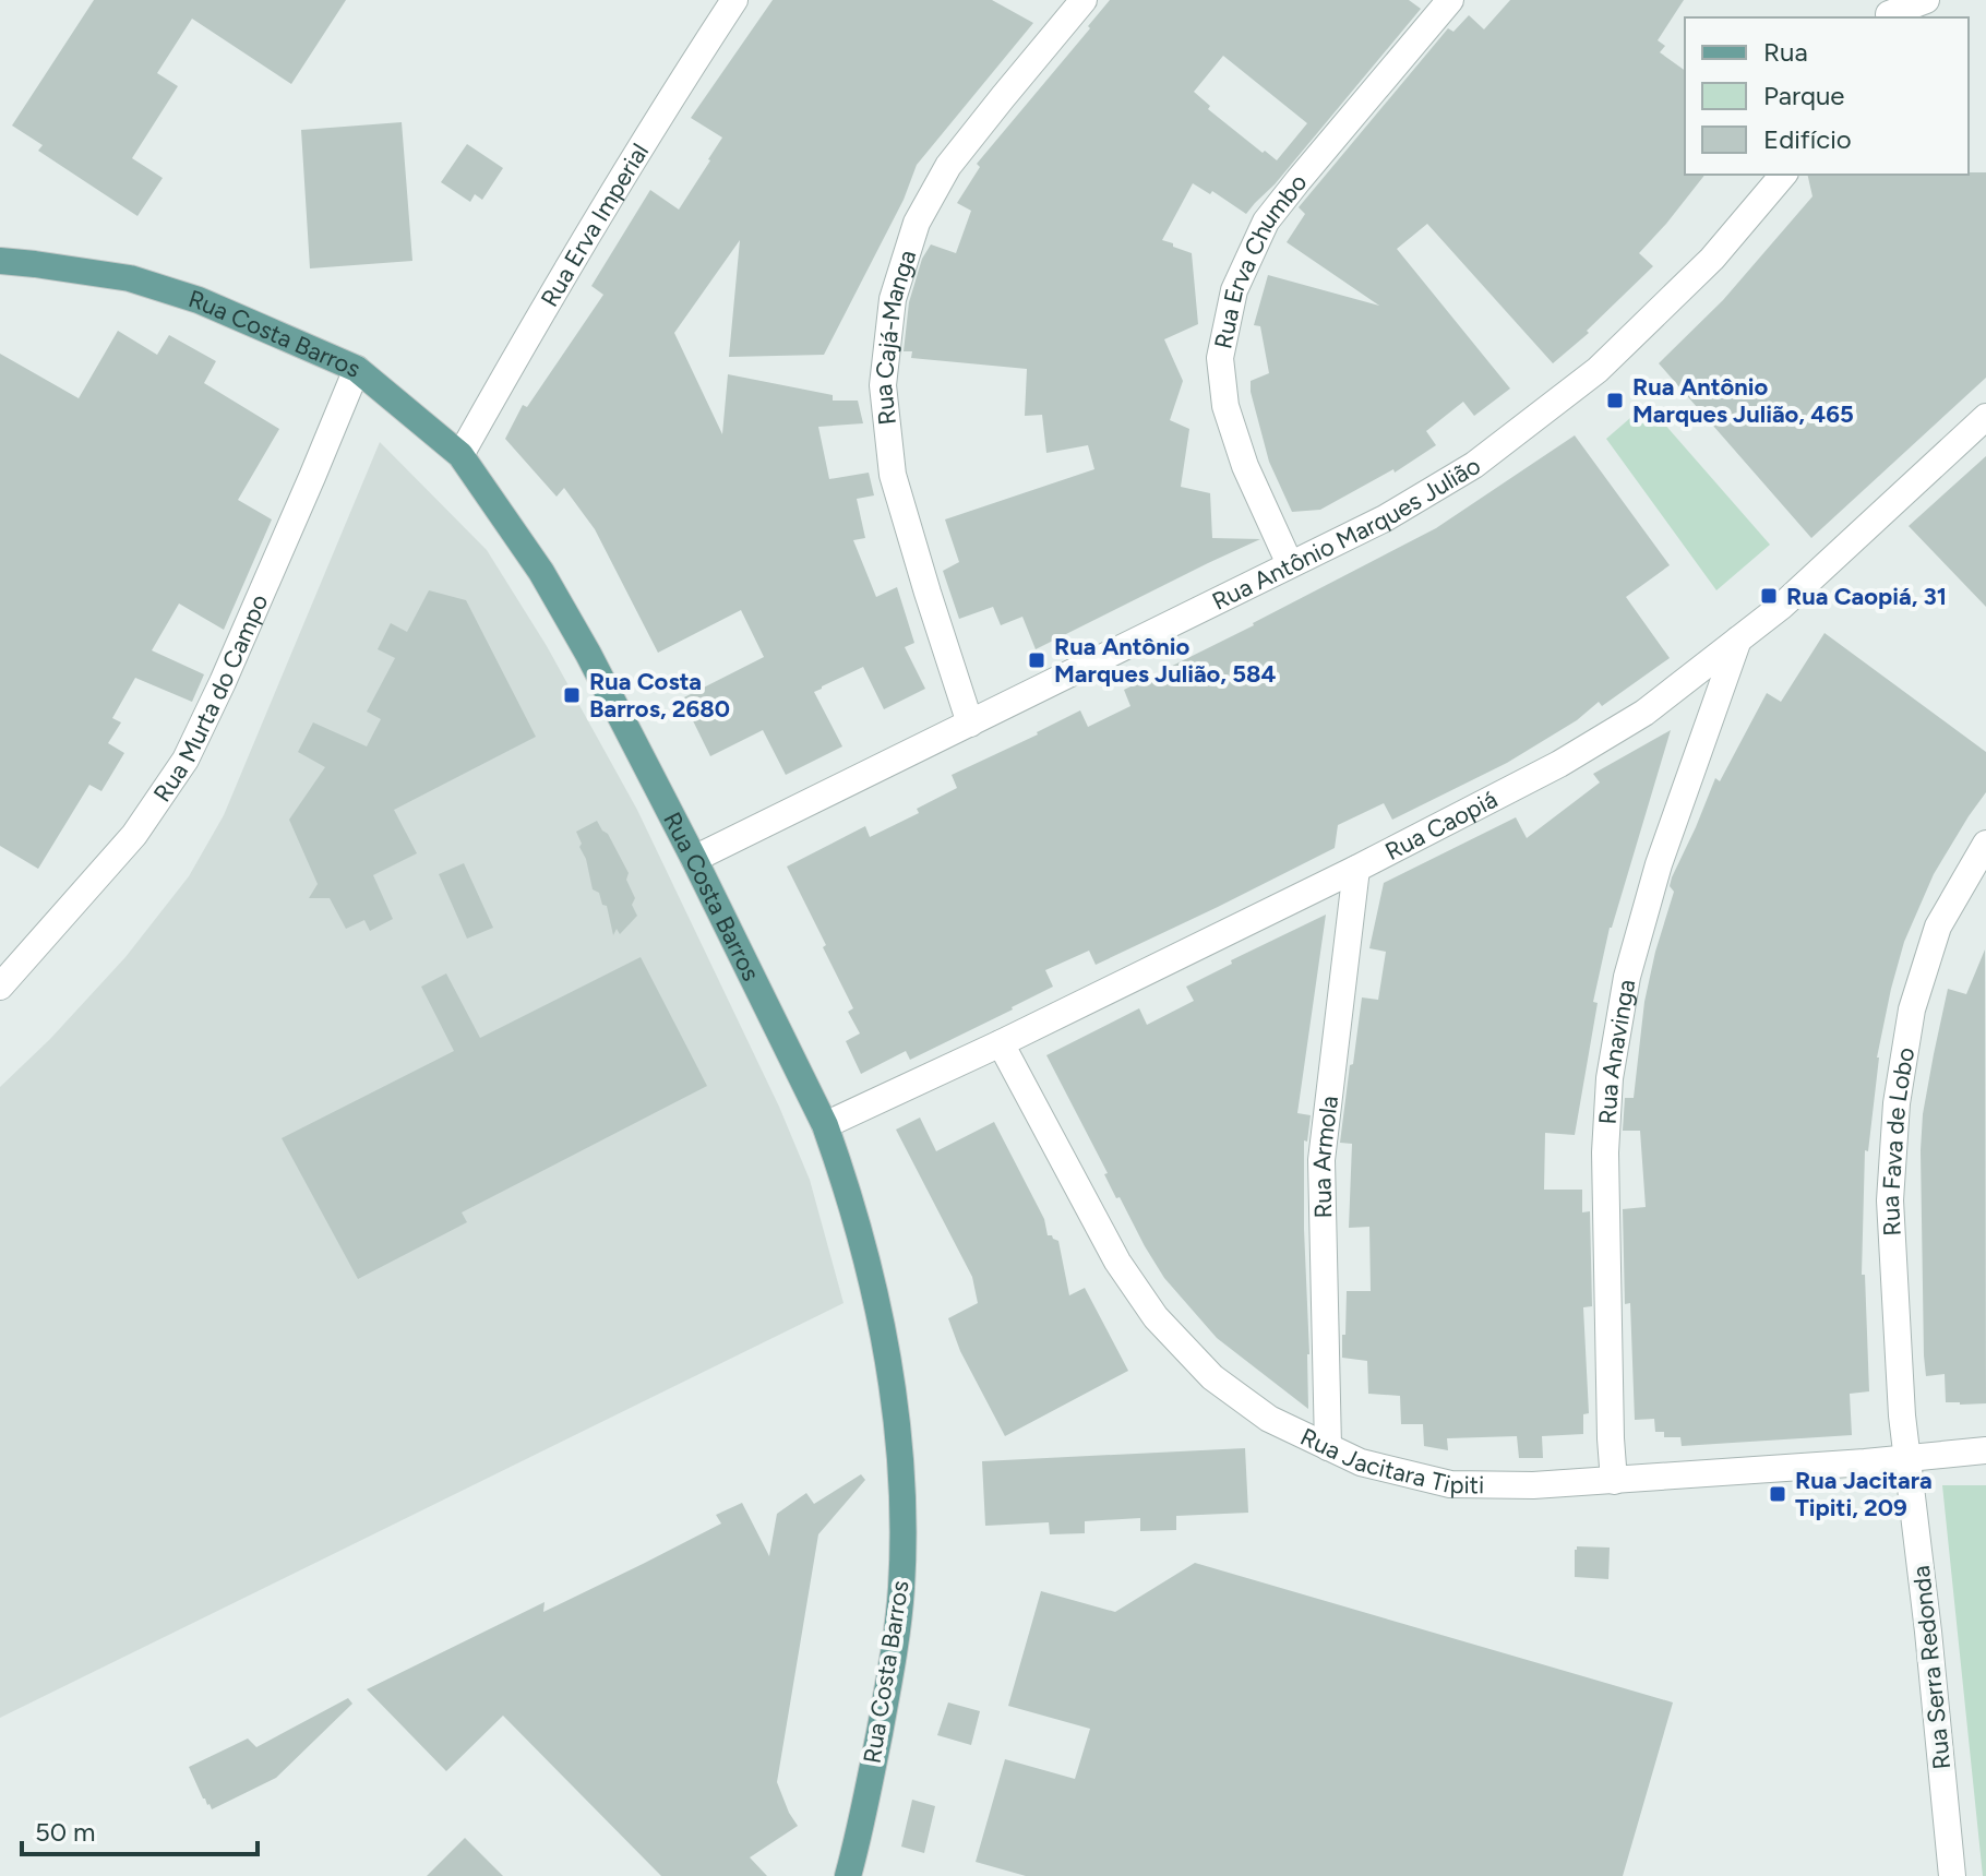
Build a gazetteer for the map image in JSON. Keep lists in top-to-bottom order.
{
  "streets": {
    "main road": ["Rua Costa Barros"],
    "street": [
      "Rua Erva Imperial",
      "Rua Erva Chumbo",
      "Rua Cajá-Manga",
      "Rua Antônio Marques Julião",
      "Rua Murta do Campo",
      "Rua Caopiá",
      "Rua Anavinga",
      "Rua Fava de Lobo",
      "Rua Armola",
      "Rua Jacitara Tipiti",
      "Rua Serra Redonda"
    ]
  },
  "crossings": [
    ["Rua Erva Imperial", "Rua Costa Barros"],
    ["Rua Erva Chumbo", "Rua Antônio Marques Julião"],
    ["Rua Costa Barros", "Rua Antônio Marques Julião"],
    ["Rua Costa Barros", "Rua Murta do Campo"],
    ["Rua Costa Barros", "Rua Caopiá"],
    ["Rua Cajá-Manga", "Rua Antônio Marques Julião"],
    ["Rua Caopiá", "Rua Anavinga"],
    ["Rua Caopiá", "Rua Armola"],
    ["Rua Caopiá", "Rua Jacitara Tipiti"],
    ["Rua Anavinga", "Rua Jacitara Tipiti"],
    ["Rua Fava de Lobo", "Rua Jacitara Tipiti"],
    ["Rua Fava de Lobo", "Rua Serra Redonda"],
    ["Rua Armola", "Rua Jacitara Tipiti"],
    ["Rua Jacitara Tipiti", "Rua Serra Redonda"]
  ],
  "places": {
    "transit": [
      "Rua Antônio Marques Julião, 465",
      "Rua Caopiá, 31",
      "Rua Antônio Marques Julião, 584",
      "Rua Costa Barros, 2680",
      "Rua Jacitara Tipiti, 209"
    ]
  },
  "legend": ["Rua", "Parque", "Edifício"],
  "scale_bar": "50 m"
}
